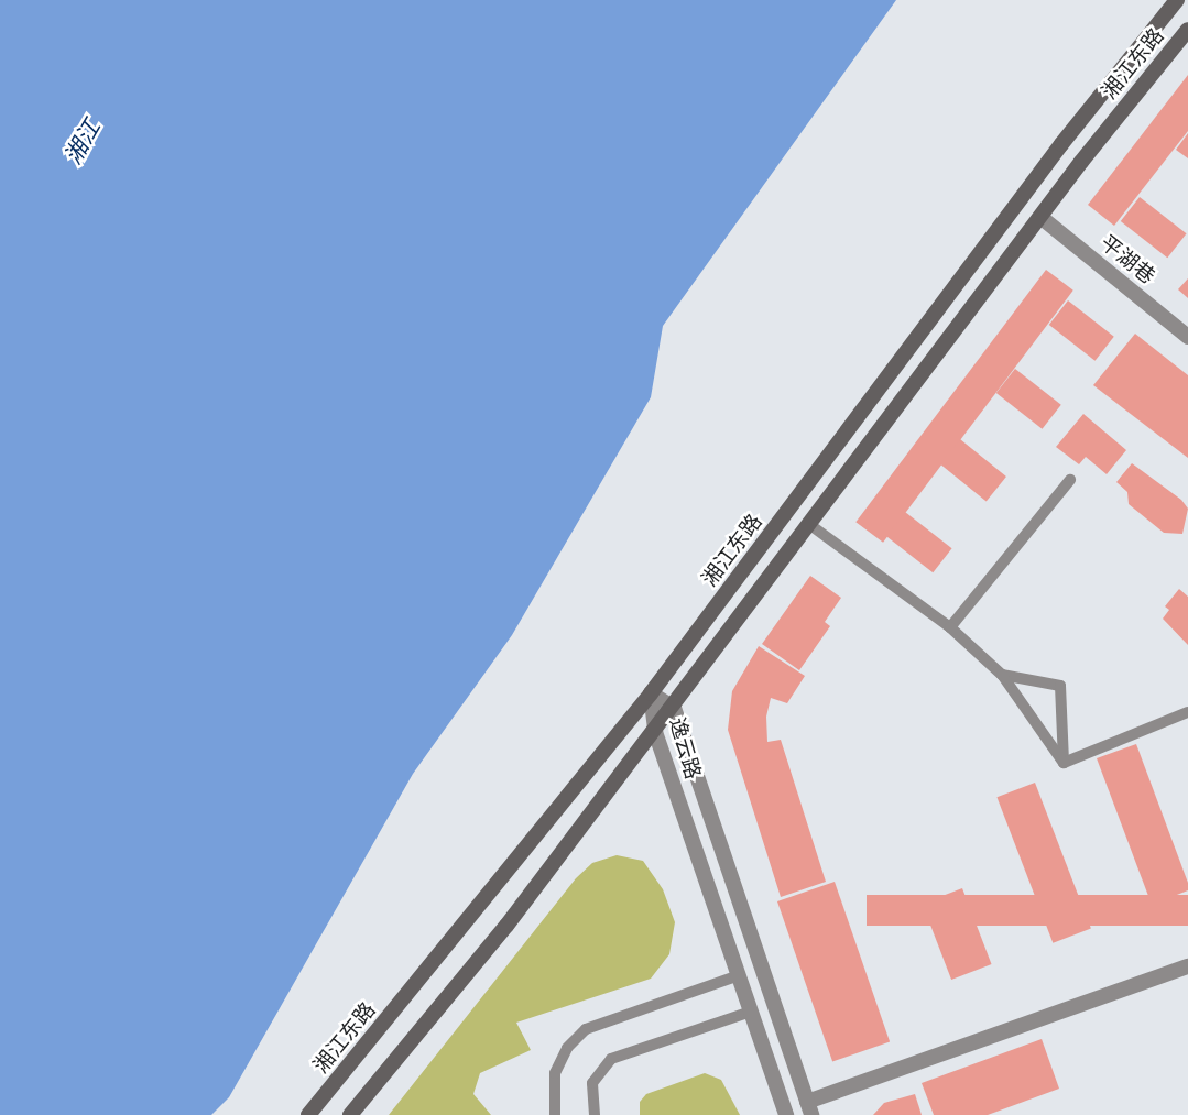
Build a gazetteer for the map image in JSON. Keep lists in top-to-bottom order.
{
  "streets": {
    "main road": ["湘江东路"],
    "street": ["平湖巷", "逸云路"]
  },
  "crossings": [
    ["湘江东路", "平湖巷"],
    ["湘江东路", "逸云路"]
  ],
  "water": ["湘江"]
}
